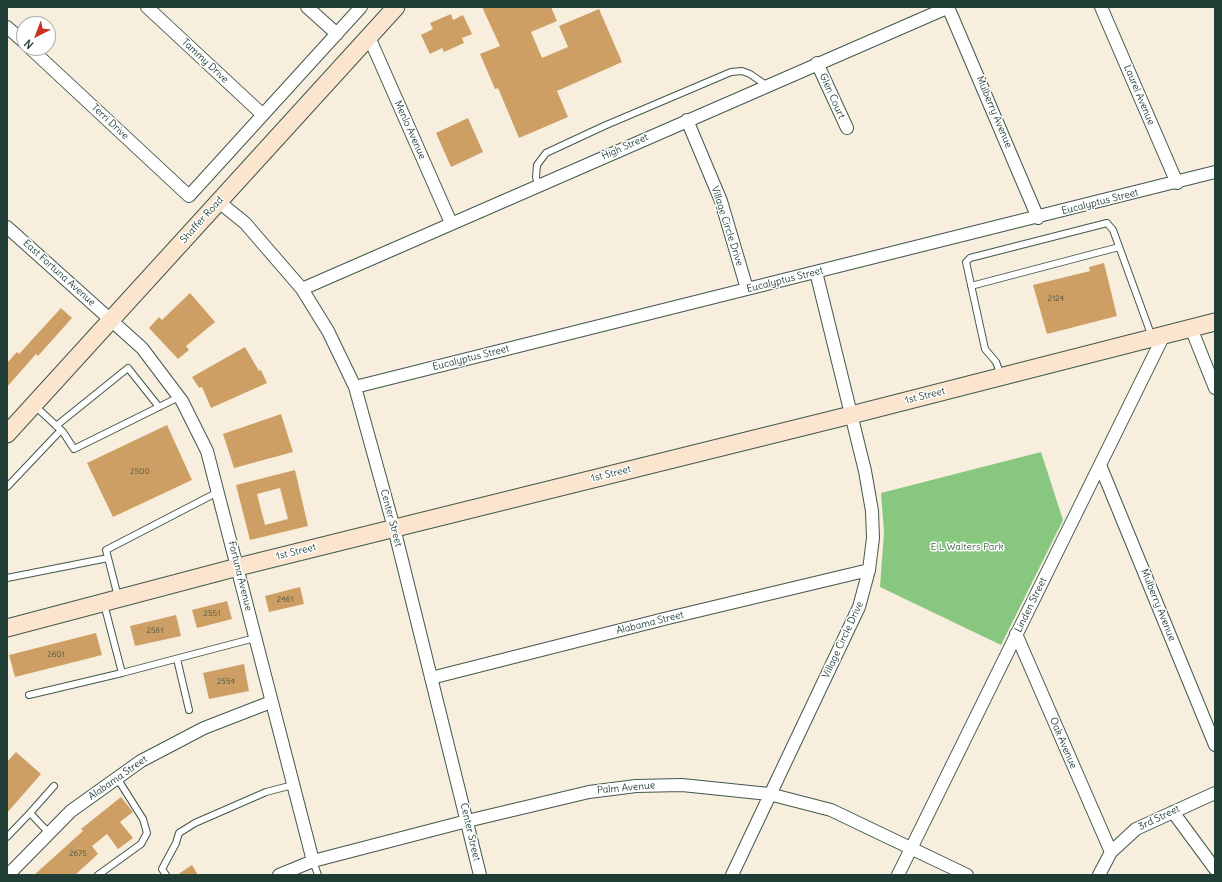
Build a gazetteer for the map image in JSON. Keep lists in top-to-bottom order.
{
  "streets": {
    "street": [
      "Tammy Drive",
      "Laurel Avenue",
      "Glen Court",
      "Mulberry Avenue",
      "Terri Drive",
      "Menlo Avenue",
      "High Street",
      "Eucalyptus Street",
      "Shaffer Road",
      "Village Circle Drive",
      "East Fortuna Avenue",
      "1st Street",
      "Center Street",
      "Fortuna Avenue",
      "Linden Street",
      "Alabama Street",
      "Oak Avenue",
      "Palm Avenue",
      "3rd Street"
    ]
  },
  "crossings": [
    ["Tammy Drive", "Terri Drive"],
    ["Laurel Avenue", "Eucalyptus Street"],
    ["Glen Court", "High Street"],
    ["Mulberry Avenue", "High Street"],
    ["Mulberry Avenue", "Eucalyptus Street"],
    ["Mulberry Avenue", "Linden Street"],
    ["Menlo Avenue", "High Street"],
    ["Menlo Avenue", "Shaffer Road"],
    ["High Street", "Village Circle Drive"],
    ["High Street", "Center Street"],
    ["Eucalyptus Street", "Village Circle Drive"],
    ["Eucalyptus Street", "Center Street"],
    ["Shaffer Road", "East Fortuna Avenue"],
    ["Shaffer Road", "Center Street"],
    ["Shaffer Road", "Fortuna Avenue"],
    ["Village Circle Drive", "1st Street"],
    ["Village Circle Drive", "Alabama Street"],
    ["Village Circle Drive", "Palm Avenue"],
    ["East Fortuna Avenue", "Fortuna Avenue"],
    ["1st Street", "Center Street"],
    ["1st Street", "Fortuna Avenue"],
    ["1st Street", "Linden Street"],
    ["Center Street", "Alabama Street"],
    ["Center Street", "Palm Avenue"],
    ["Fortuna Avenue", "Alabama Street"],
    ["Fortuna Avenue", "Palm Avenue"],
    ["Linden Street", "Oak Avenue"],
    ["Linden Street", "Palm Avenue"],
    ["Oak Avenue", "3rd Street"]
  ],
  "parks": ["E L Walters Park"],
  "house_numbers": [
    "2124",
    "2500",
    "2461",
    "2551",
    "2581",
    "2601",
    "2554",
    "2675"
  ],
  "north": "bottom left"
}
